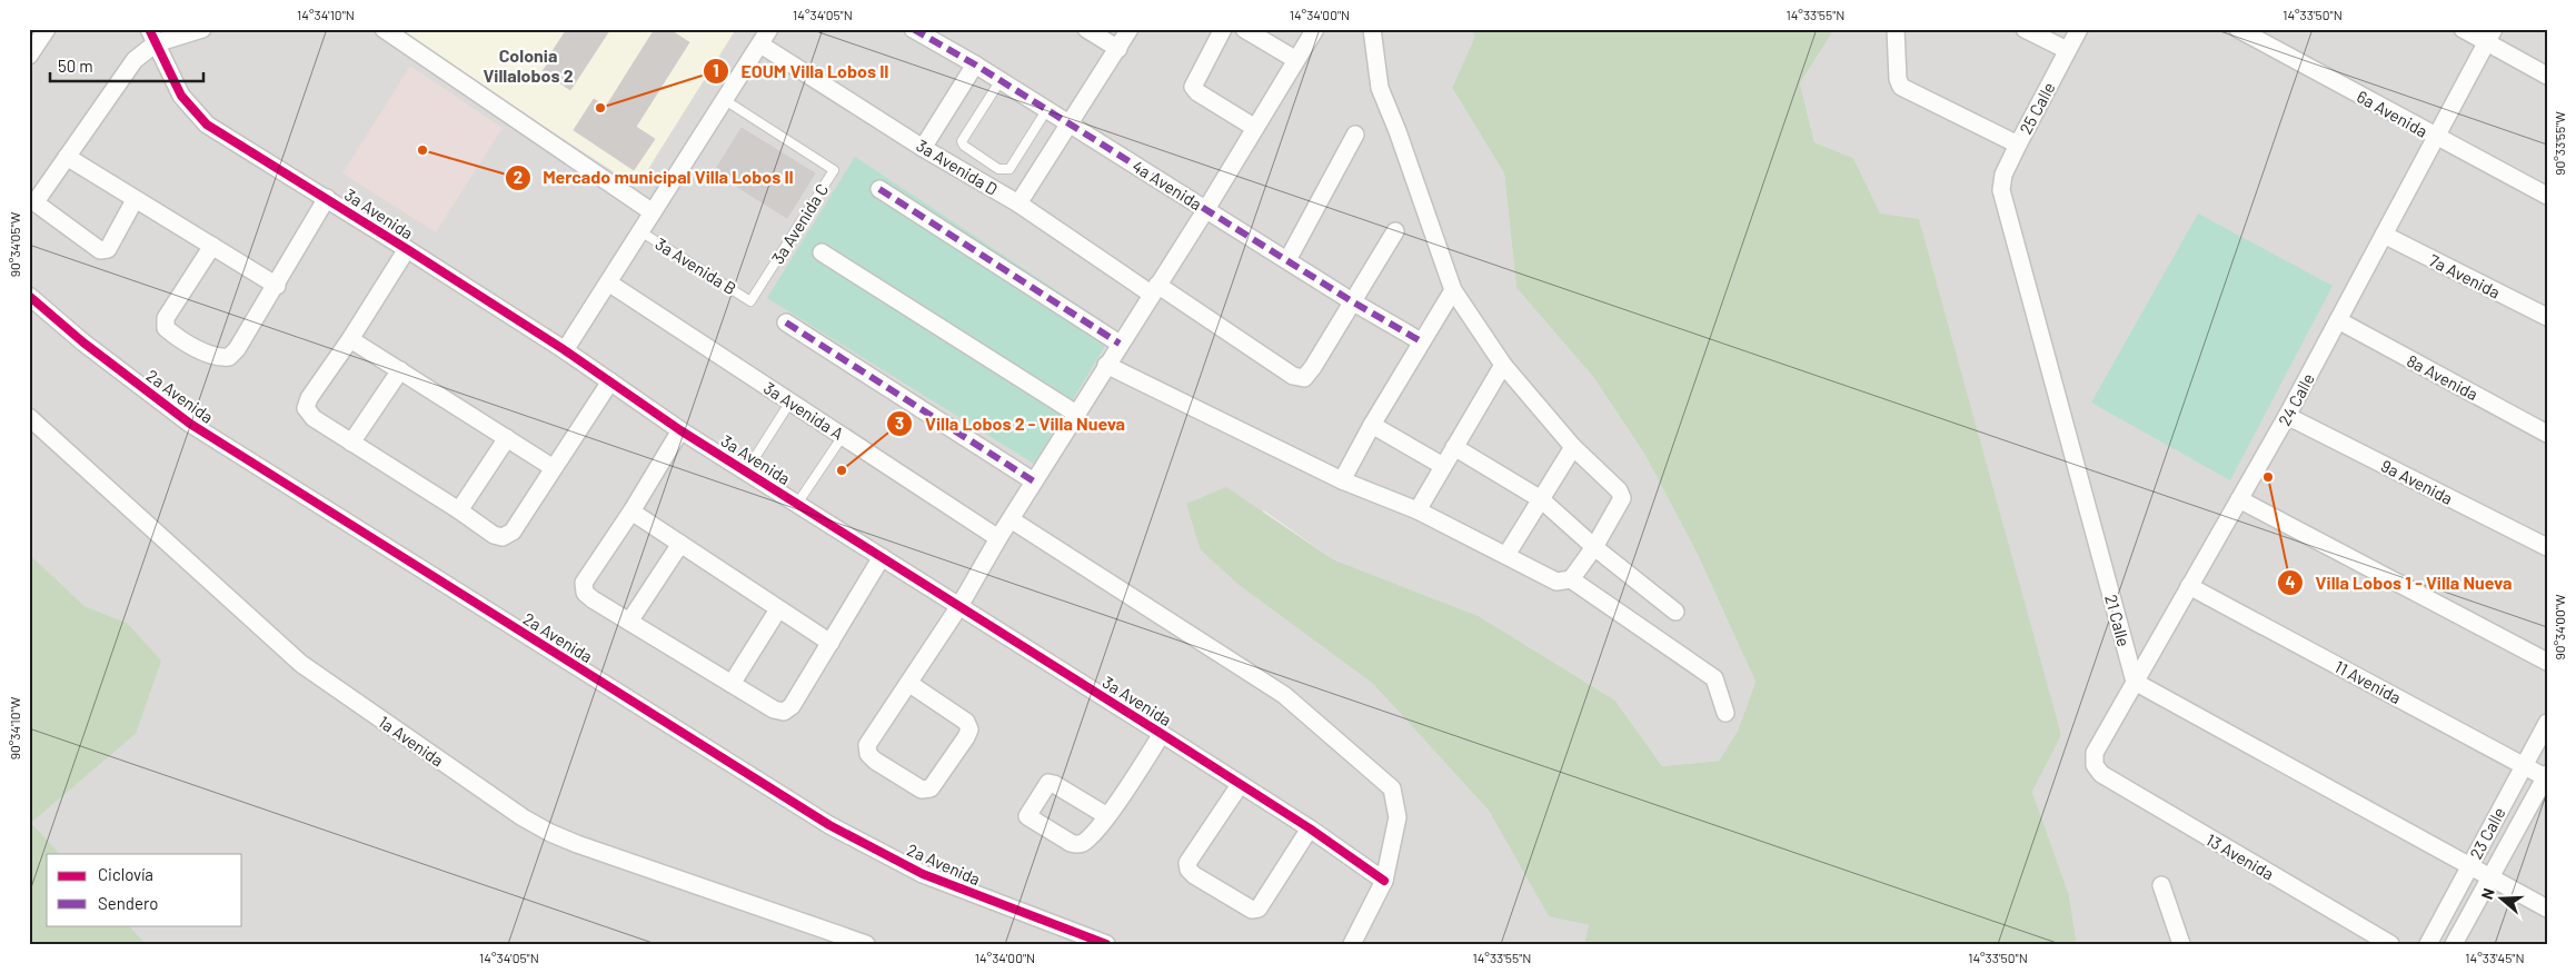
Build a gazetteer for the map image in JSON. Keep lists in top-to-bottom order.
{
  "streets": {
    "street": [
      "25 Calle",
      "6a Avenida",
      "3a Avenida D",
      "4a Avenida",
      "3a Avenida",
      "7a Avenida",
      "8a Avenida",
      "2a Avenida",
      "24 Calle",
      "3a Avenida A",
      "9a Avenida",
      "21 Calle",
      "11 Avenida",
      "1a Avenida",
      "23 Calle",
      "13 Avenida"
    ],
    "lane": ["3a Avenida C", "3a Avenida B"]
  },
  "crossings": [
    ["25 Calle", "21 Calle"],
    ["6a Avenida", "24 Calle"],
    ["3a Avenida D", "4a Avenida"],
    ["3a Avenida C", "3a Avenida B"],
    ["7a Avenida", "24 Calle"],
    ["8a Avenida", "24 Calle"],
    ["24 Calle", "9a Avenida"],
    ["24 Calle", "21 Calle"],
    ["24 Calle", "11 Avenida"],
    ["24 Calle", "13 Avenida"],
    ["11 Avenida", "23 Calle"]
  ],
  "districts": ["Colonia Villalobos 2"],
  "places": [
    "EOUM Villa Lobos II",
    "Mercado municipal Villa Lobos II",
    "Villa Lobos 2 - Villa Nueva",
    "Villa Lobos 1 - Villa Nueva"
  ],
  "legend": ["Ciclovía", "Sendero"],
  "scale_bar": "50 m",
  "north": "left",
  "coordinates": [
    "14°34'10\"N",
    "14°34'05\"N",
    "14°34'00\"N",
    "14°33'55\"N",
    "14°33'50\"N",
    "90°33'55\"W",
    "90°34'05\"W",
    "90°34'00\"W",
    "90°34'10\"W",
    "14°33'45\"N"
  ]
}
